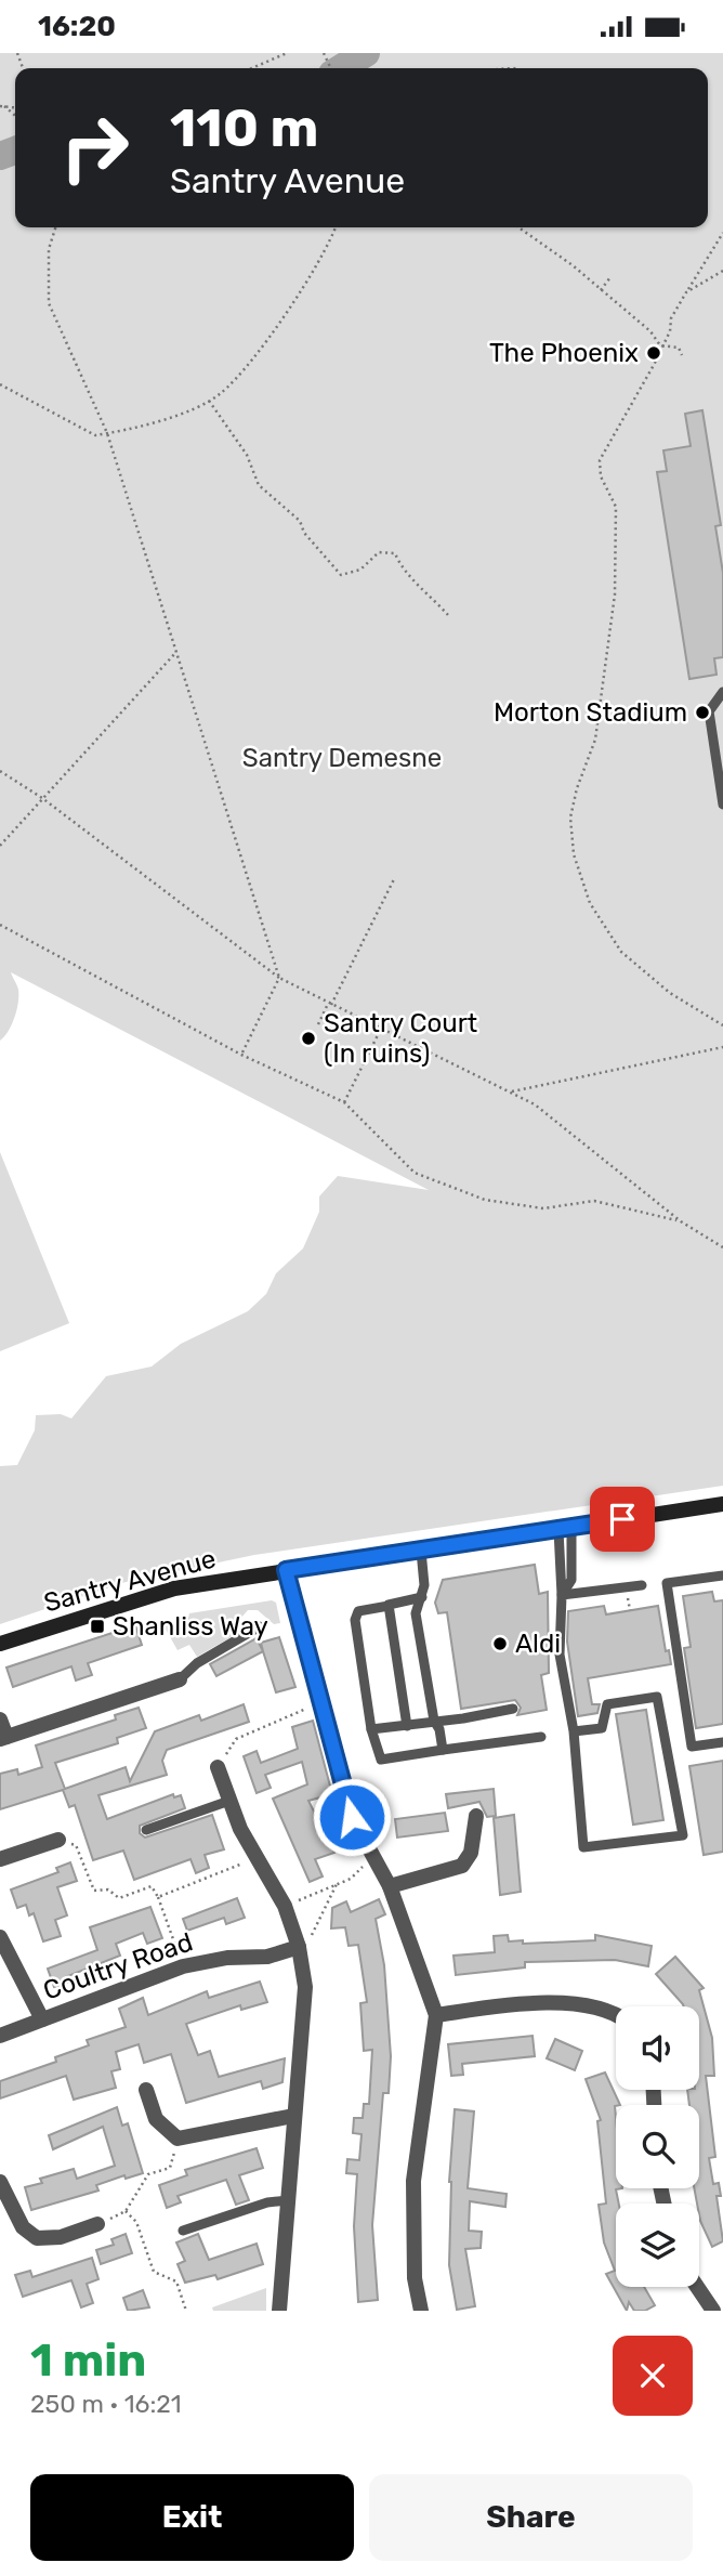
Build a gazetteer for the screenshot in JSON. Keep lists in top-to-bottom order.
{
  "streets": {
    "main road": ["Santry Avenue"],
    "street": ["Coultry Road"]
  },
  "parks": ["Santry Demesne"],
  "places": {
    "other": [
      "The Phoenix",
      "Morton Stadium",
      "Santry Court (In ruins)",
      "Aldi"
    ],
    "transit": ["Shanliss Way"]
  },
  "page": {
    "status": "16:20",
    "turn": ["110 m", "Santry Avenue"],
    "heading": ["1 min", "250 m · 16:21"],
    "buttons": ["Exit", "Share"]
  }
}
